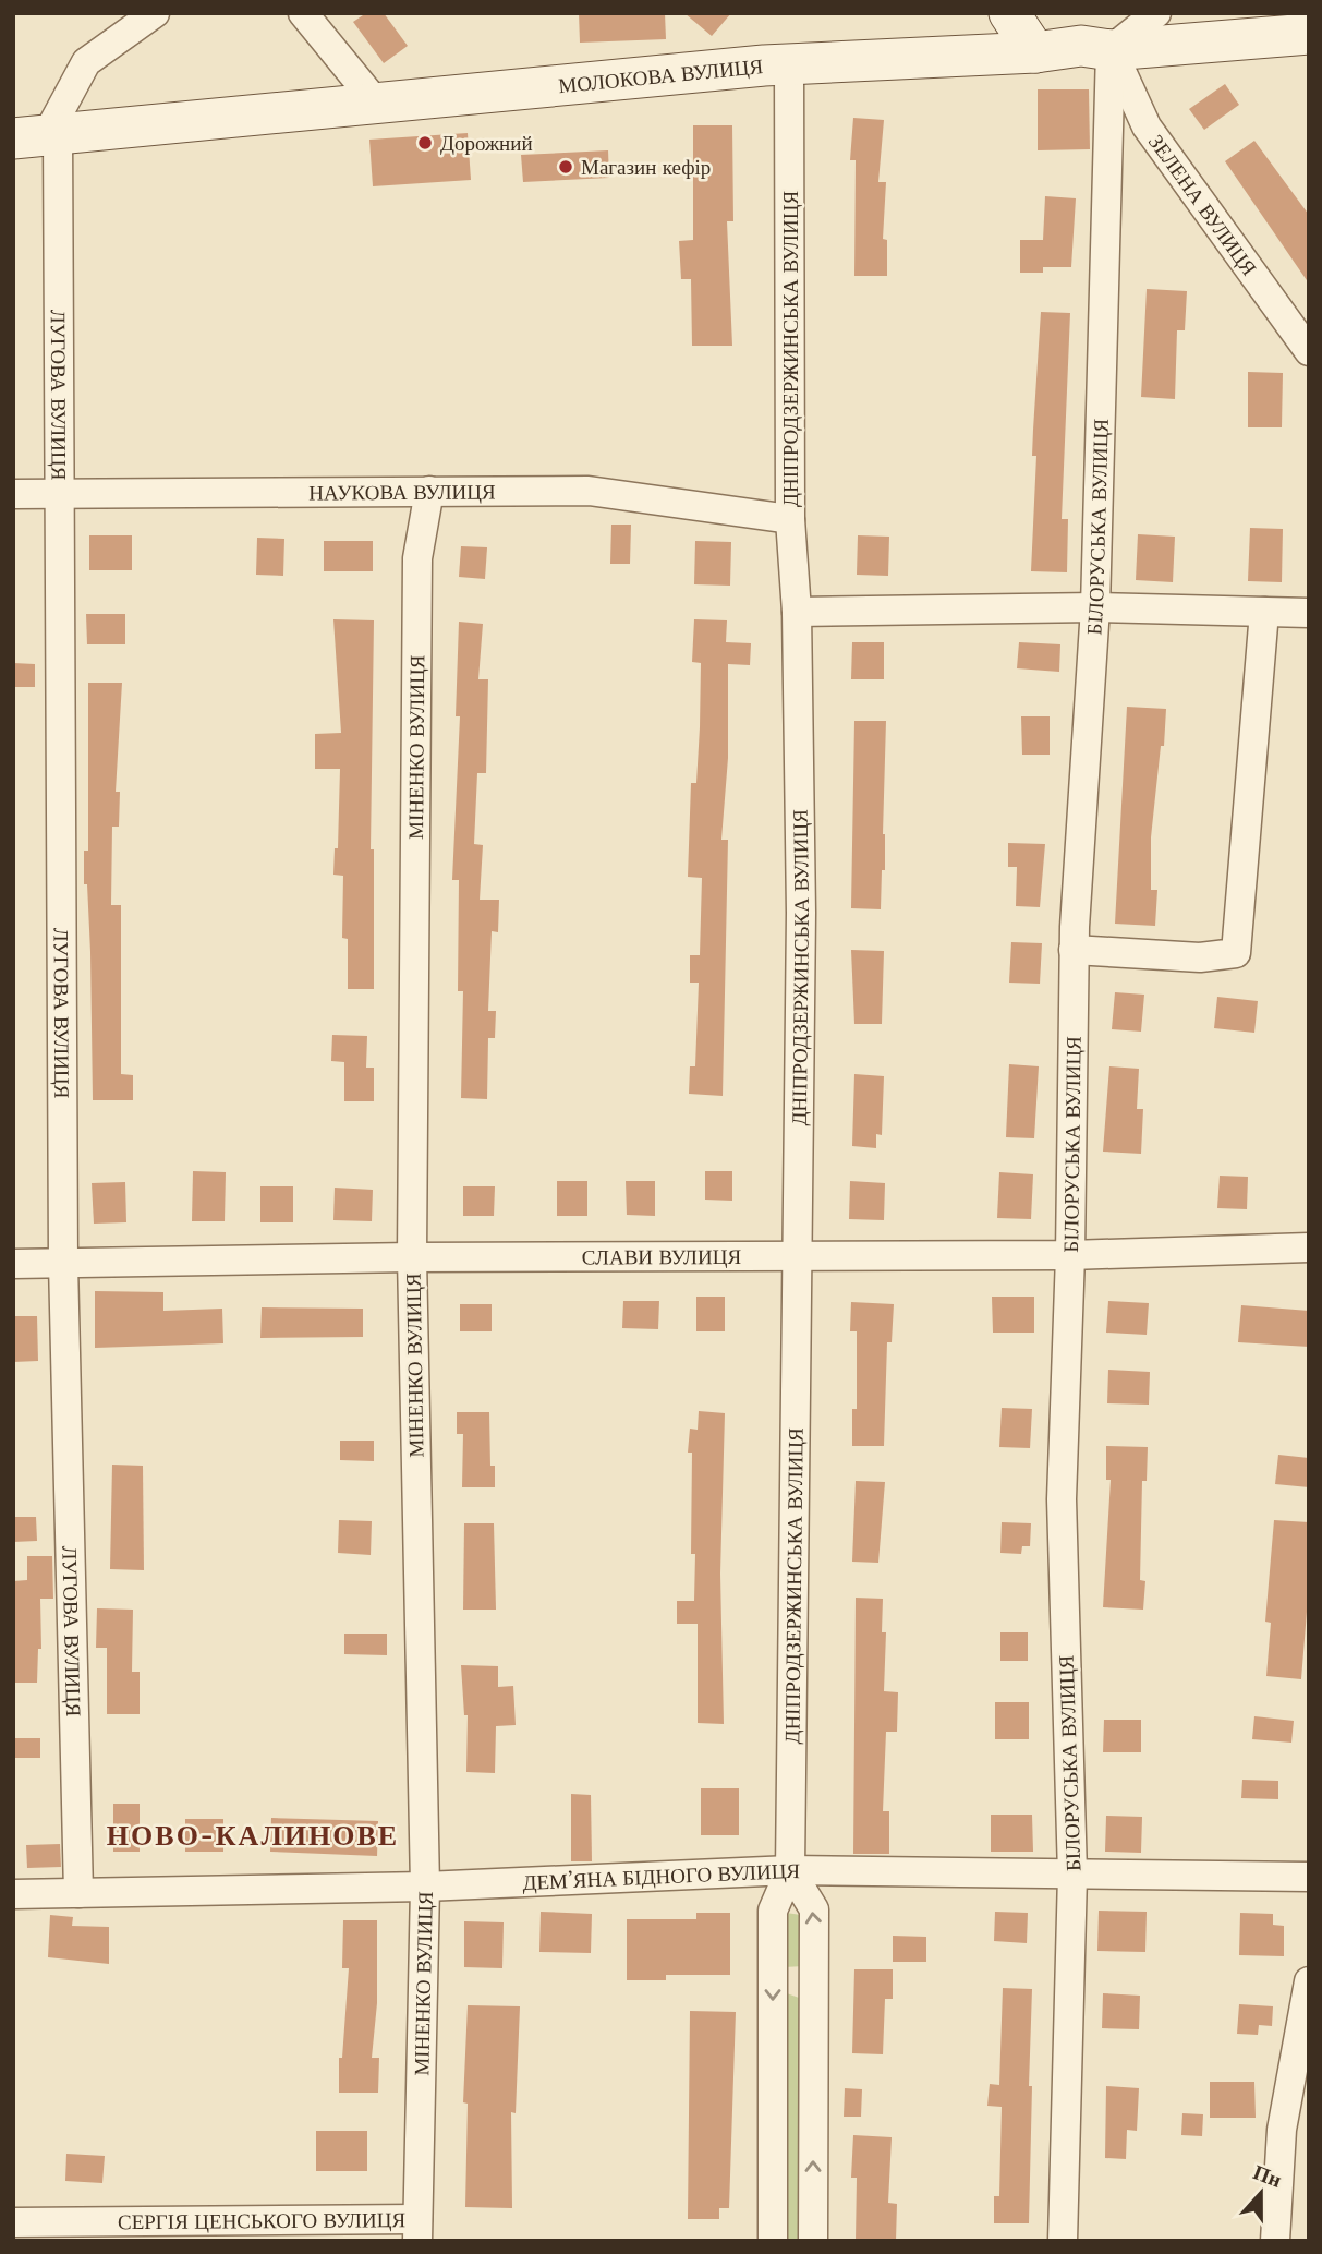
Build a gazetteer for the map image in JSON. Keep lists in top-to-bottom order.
{
  "streets": {
    "street": [
      "МОЛОКОВА ВУЛИЦЯ",
      "ЗЕЛЕНА ВУЛИЦЯ",
      "ДНІПРОДЗЕРЖИНСЬКА ВУЛИЦЯ",
      "ЛУГОВА ВУЛИЦЯ",
      "НАУКОВА ВУЛИЦЯ",
      "БІЛОРУСЬКА ВУЛИЦЯ",
      "МІНЕНКО ВУЛИЦЯ",
      "СЛАВИ ВУЛИЦЯ",
      "ДЕМ’ЯНА БІДНОГО ВУЛИЦЯ",
      "СЕРГІЯ ЦЕНСЬКОГО ВУЛИЦЯ"
    ]
  },
  "crossings": [
    ["МОЛОКОВА ВУЛИЦЯ", "ЗЕЛЕНА ВУЛИЦЯ"],
    ["МОЛОКОВА ВУЛИЦЯ", "ДНІПРОДЗЕРЖИНСЬКА ВУЛИЦЯ"],
    ["МОЛОКОВА ВУЛИЦЯ", "ЛУГОВА ВУЛИЦЯ"],
    ["МОЛОКОВА ВУЛИЦЯ", "БІЛОРУСЬКА ВУЛИЦЯ"],
    ["ЗЕЛЕНА ВУЛИЦЯ", "БІЛОРУСЬКА ВУЛИЦЯ"],
    ["ДНІПРОДЗЕРЖИНСЬКА ВУЛИЦЯ", "НАУКОВА ВУЛИЦЯ"],
    ["ДНІПРОДЗЕРЖИНСЬКА ВУЛИЦЯ", "СЛАВИ ВУЛИЦЯ"],
    ["ДНІПРОДЗЕРЖИНСЬКА ВУЛИЦЯ", "ДЕМ’ЯНА БІДНОГО ВУЛИЦЯ"],
    ["ЛУГОВА ВУЛИЦЯ", "НАУКОВА ВУЛИЦЯ"],
    ["ЛУГОВА ВУЛИЦЯ", "СЛАВИ ВУЛИЦЯ"],
    ["ЛУГОВА ВУЛИЦЯ", "ДЕМ’ЯНА БІДНОГО ВУЛИЦЯ"],
    ["НАУКОВА ВУЛИЦЯ", "МІНЕНКО ВУЛИЦЯ"],
    ["БІЛОРУСЬКА ВУЛИЦЯ", "СЛАВИ ВУЛИЦЯ"],
    ["БІЛОРУСЬКА ВУЛИЦЯ", "ДЕМ’ЯНА БІДНОГО ВУЛИЦЯ"],
    ["МІНЕНКО ВУЛИЦЯ", "СЛАВИ ВУЛИЦЯ"],
    ["МІНЕНКО ВУЛИЦЯ", "ДЕМ’ЯНА БІДНОГО ВУЛИЦЯ"],
    ["МІНЕНКО ВУЛИЦЯ", "СЕРГІЯ ЦЕНСЬКОГО ВУЛИЦЯ"]
  ],
  "districts": ["НОВО-КАЛИНОВЕ"],
  "places": ["Дорожний", "Магазин кефір"],
  "north": "top"
}
